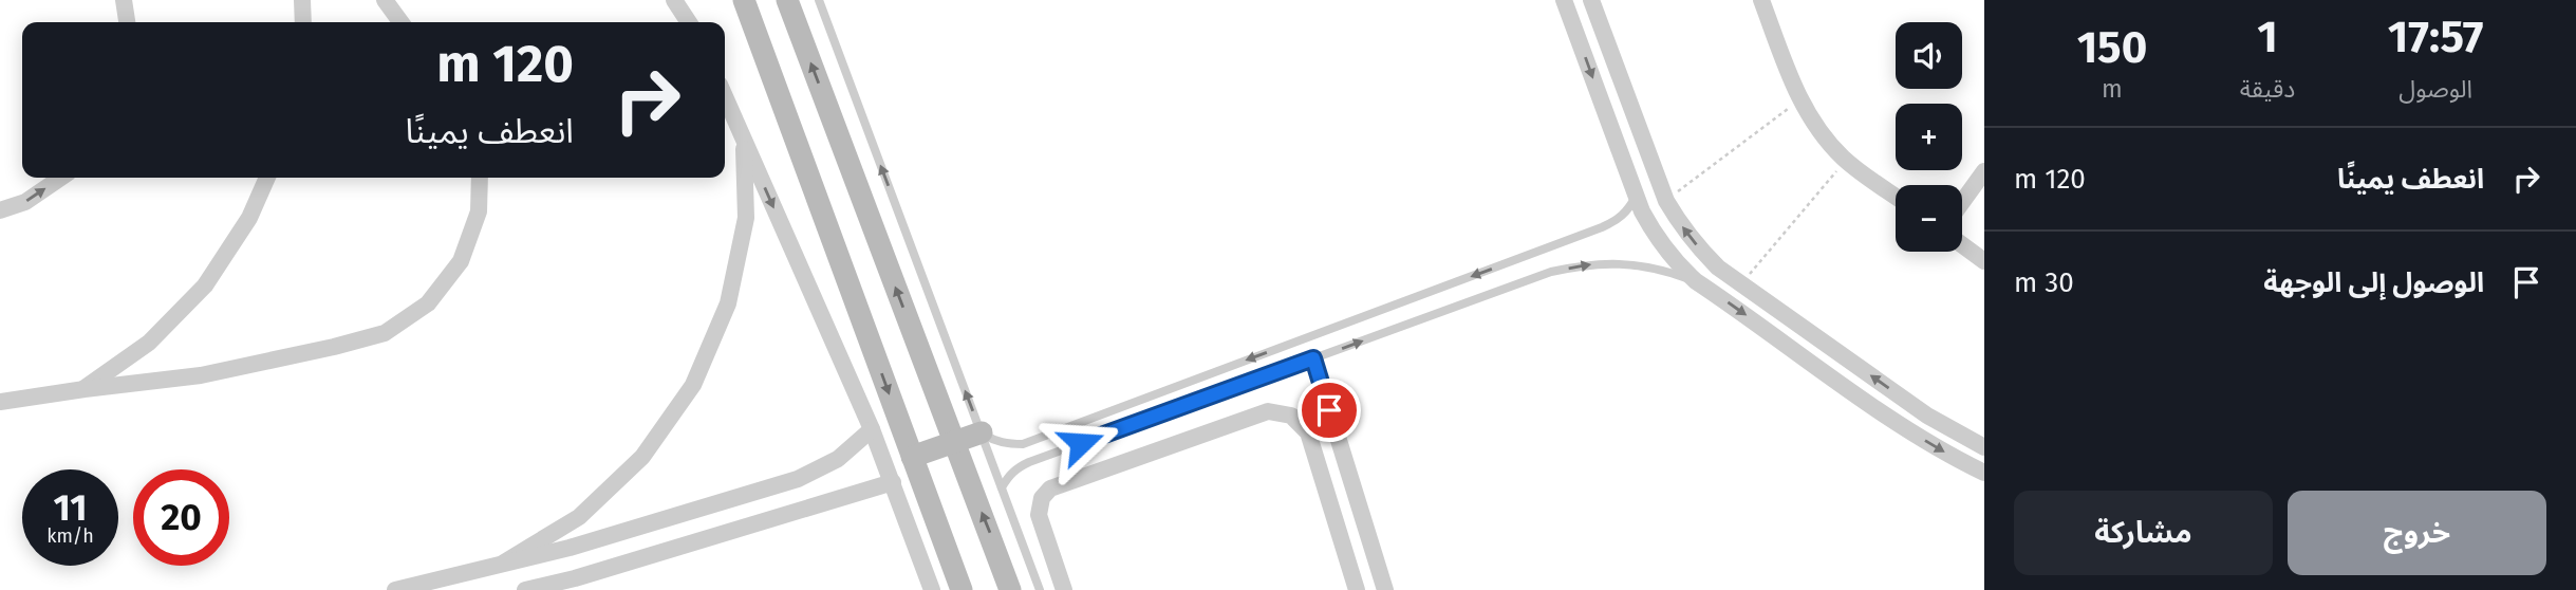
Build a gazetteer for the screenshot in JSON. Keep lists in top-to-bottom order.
{
  "page": {
    "eta": [
      "17:57",
      "الوصول",
      "1",
      "دقيقة",
      "150",
      "m"
    ],
    "map_buttons": ["+", "−"],
    "turn": ["120 m", "انعطف يمينًا"],
    "list": [
      {
        "name": "انعطف يمينًا",
        "value": "120 m"
      },
      {
        "name": "الوصول إلى الوجهة",
        "value": "30 m"
      }
    ],
    "speed": "11 km/h",
    "limit": "20",
    "buttons": ["خروج", "مشاركة"]
  }
}
